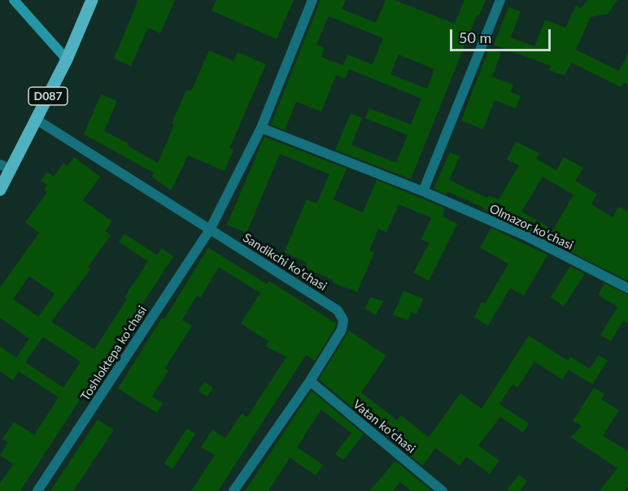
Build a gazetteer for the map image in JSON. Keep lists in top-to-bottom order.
{
  "streets": {
    "main road": ["D087"],
    "street": [
      "Olmazor koʻchasi",
      "Sandikchi koʻchasi",
      "Toshloktepa koʻchasi",
      "Vatan koʻchasi"
    ]
  },
  "crossings": [
    ["D087", "Sandikchi koʻchasi"],
    ["Sandikchi koʻchasi", "Toshloktepa koʻchasi"],
    ["Sandikchi koʻchasi", "Vatan koʻchasi"]
  ],
  "scale_bar": "50 m"
}
